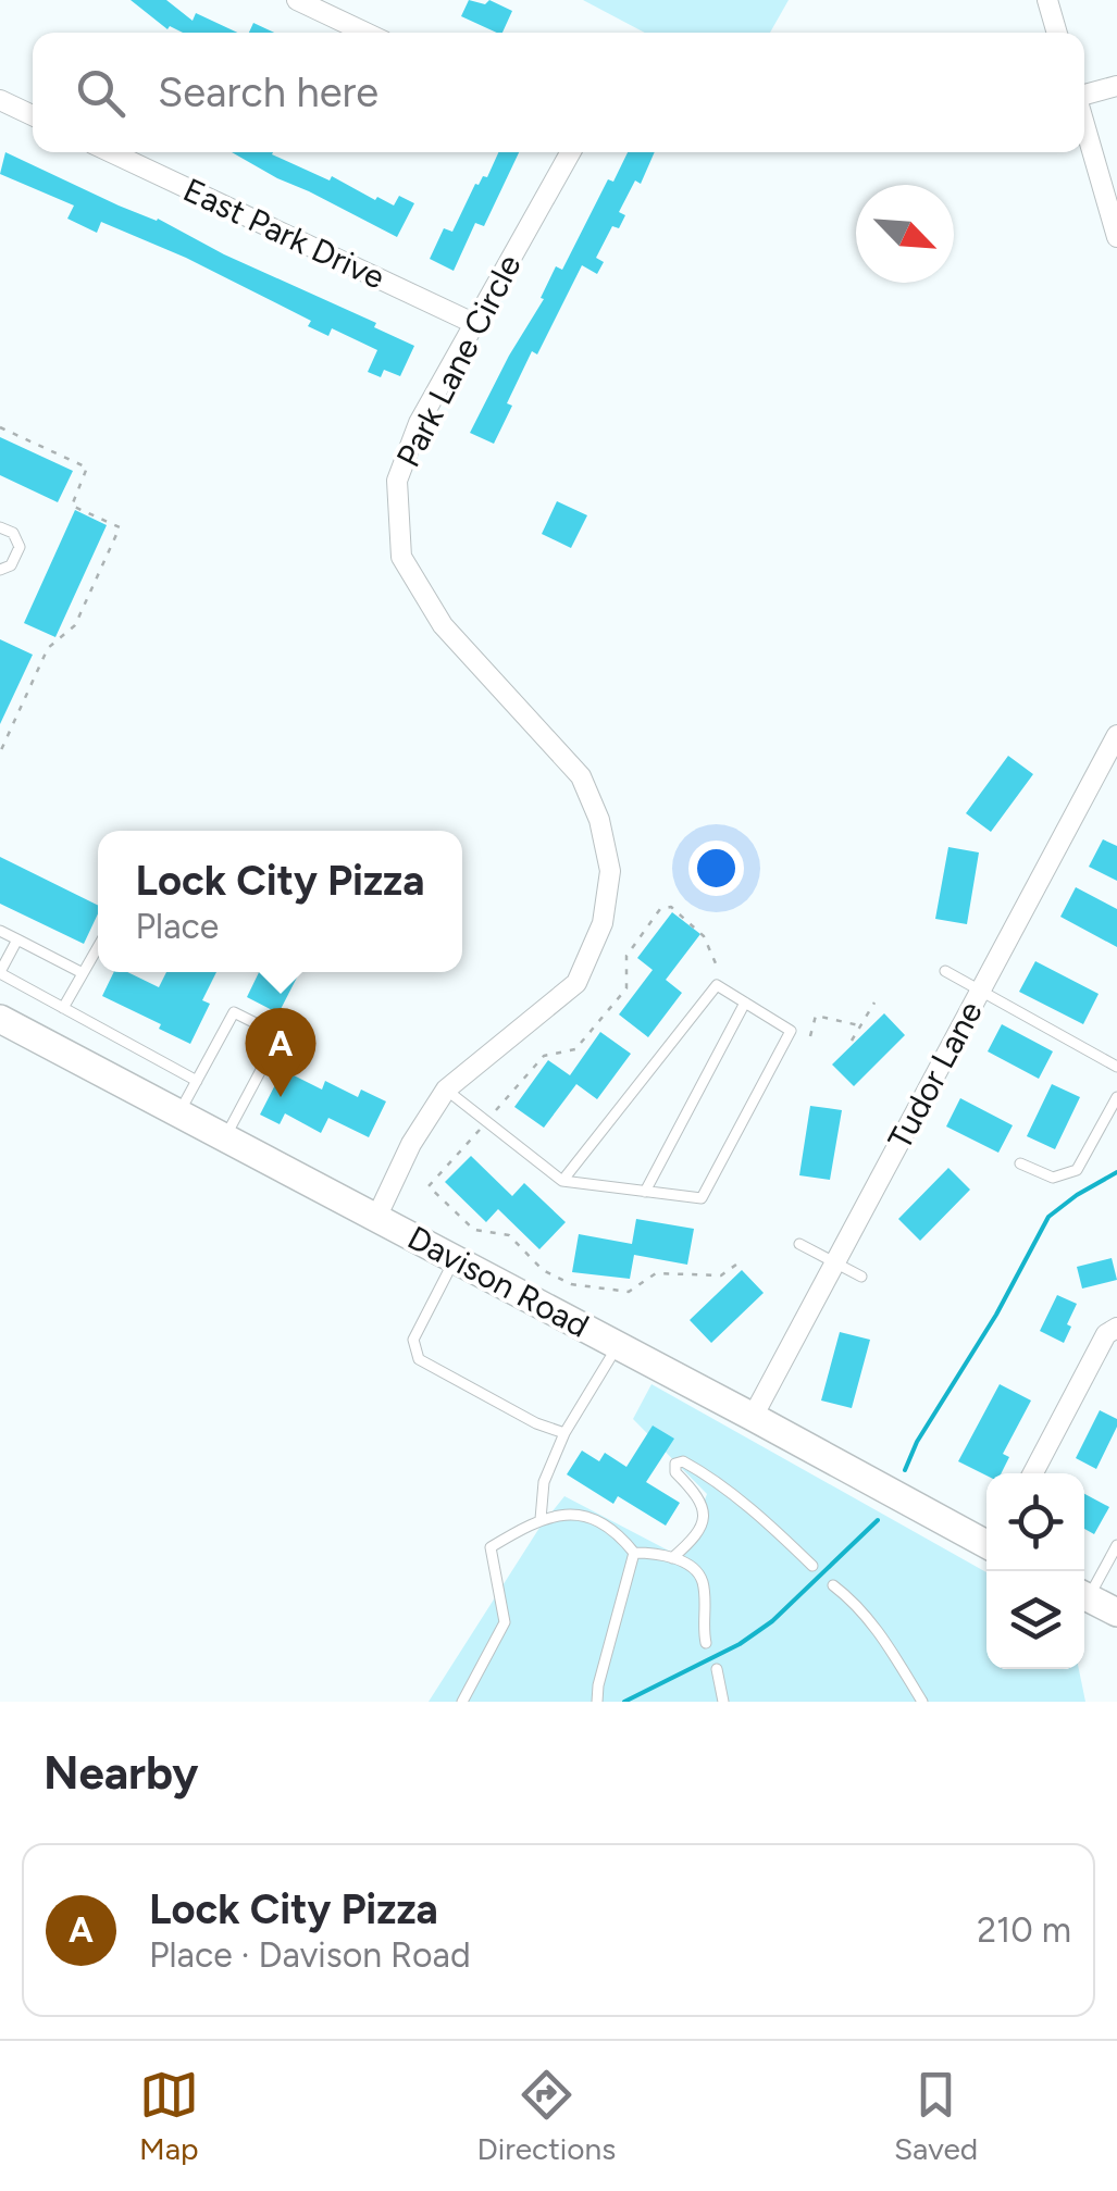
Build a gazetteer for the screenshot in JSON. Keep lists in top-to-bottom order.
{
  "streets": {
    "street": [
      "East Park Drive",
      "Park Lane Circle",
      "Tudor Lane",
      "Davison Road"
    ]
  },
  "crossings": [
    ["East Park Drive", "Park Lane Circle"],
    ["Park Lane Circle", "Davison Road"],
    ["Tudor Lane", "Davison Road"]
  ],
  "north": "bottom right",
  "page": {
    "search": "Search here",
    "popup": ["Lock City Pizza", "Place"],
    "pins": "A",
    "heading": "Nearby",
    "list": [
      {
        "mark": "A",
        "name": "Lock City Pizza",
        "note": "Place · Davison Road",
        "value": "210 m"
      }
    ],
    "nav": ["Map", "Directions", "Saved"]
  }
}
